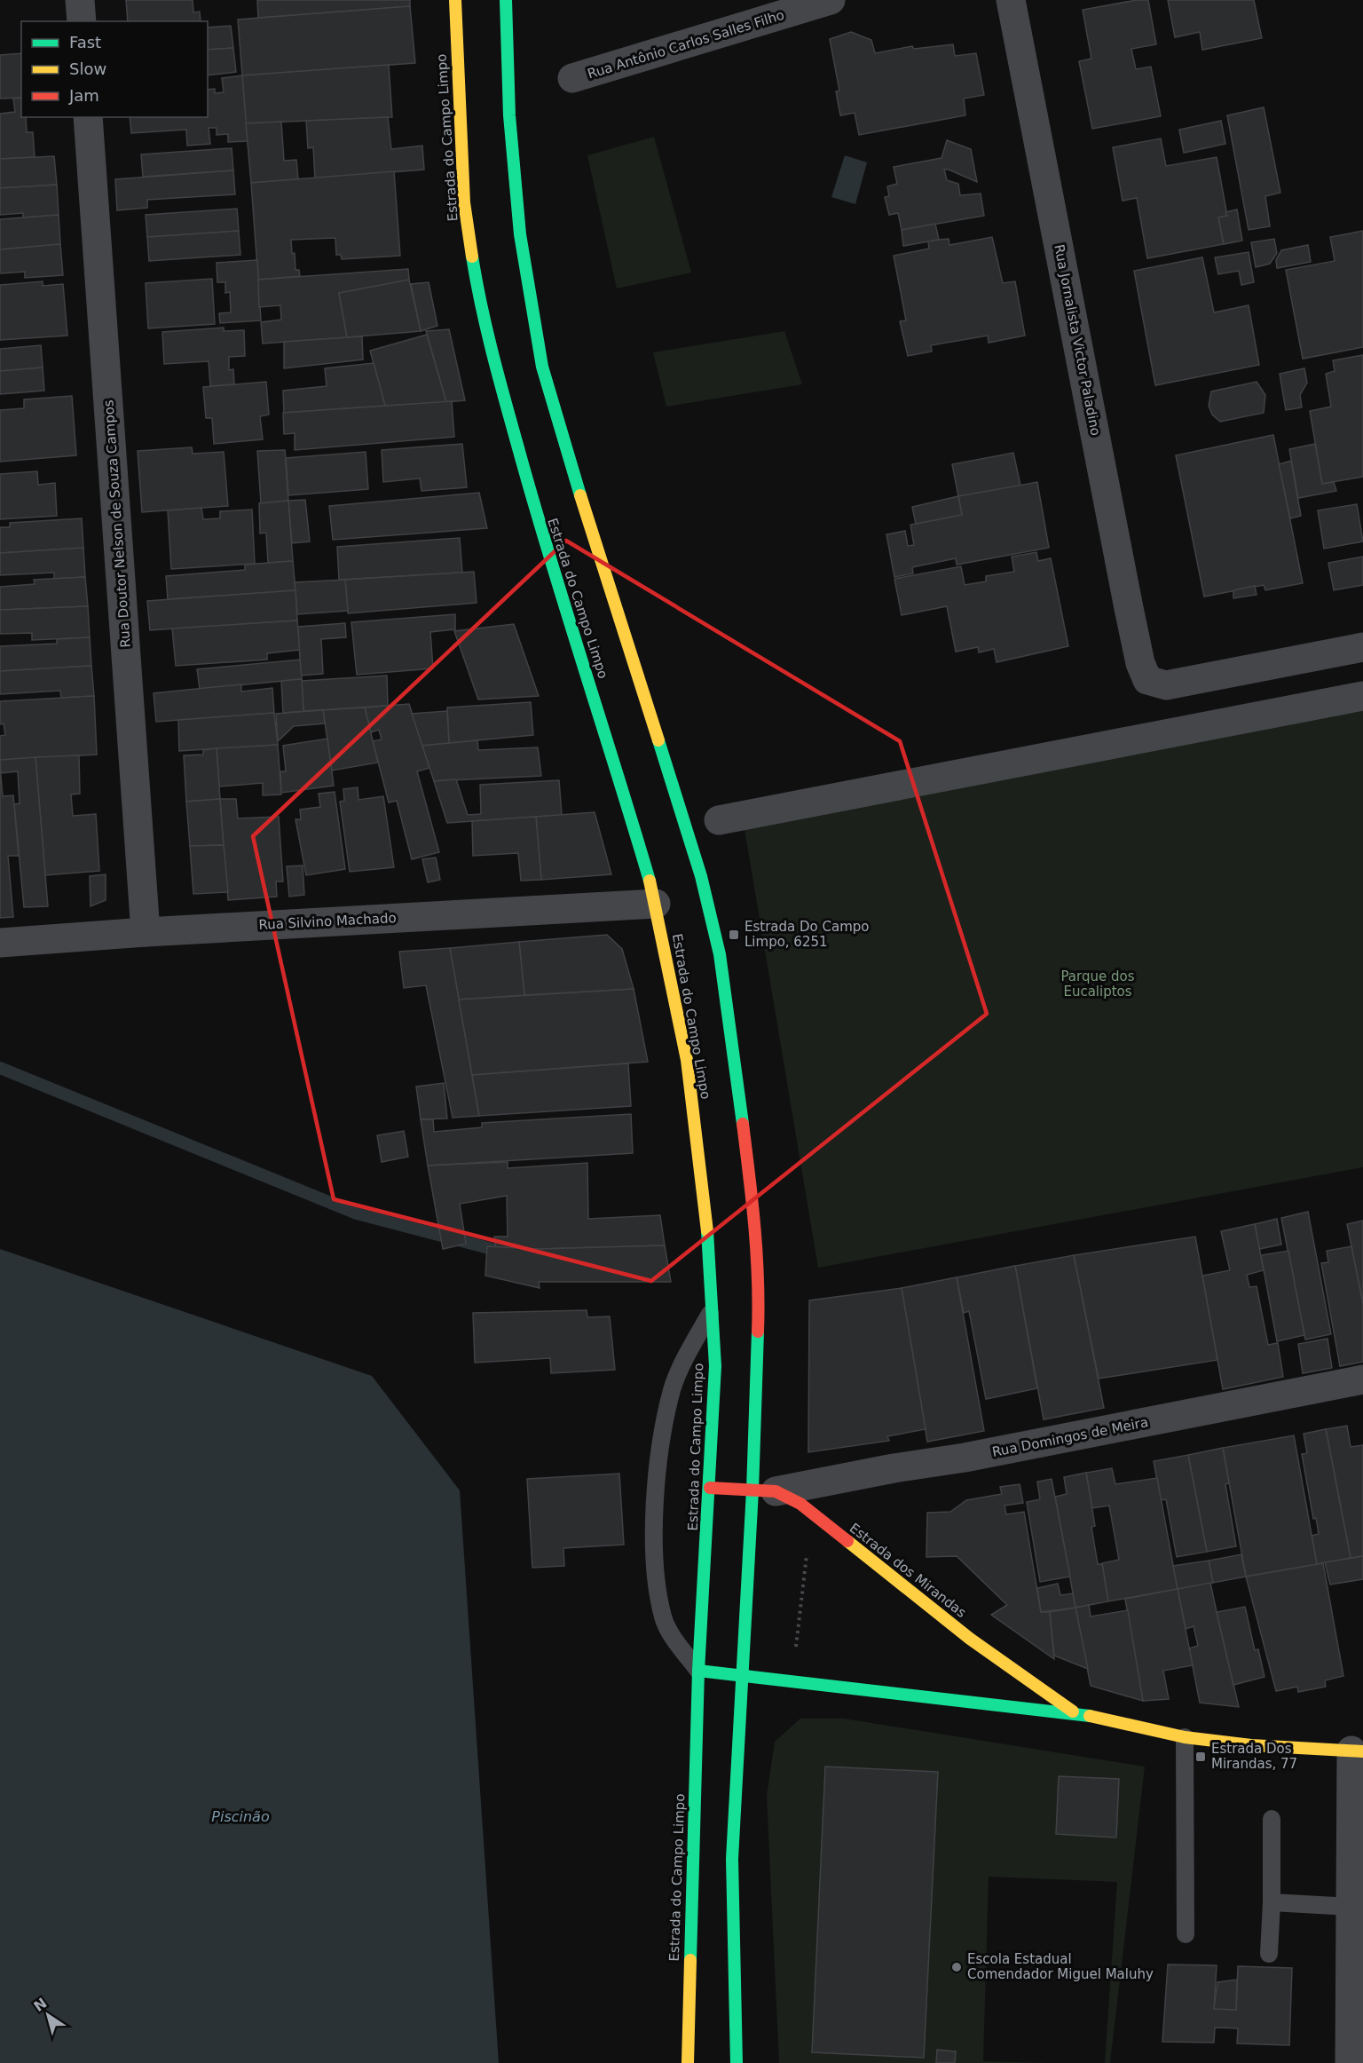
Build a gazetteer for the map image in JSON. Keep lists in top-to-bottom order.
{
  "streets": {
    "main road": ["Estrada do Campo Limpo", "Estrada dos Mirandas"],
    "street": [
      "Rua Antônio Carlos Salles Filho",
      "Rua Jornalista Victor Paladino",
      "Rua Doutor Nelson de Souza Campos",
      "Rua Silvino Machado",
      "Rua Domingos de Meira"
    ]
  },
  "crossings": [
    ["Estrada do Campo Limpo", "Rua Silvino Machado"],
    ["Estrada do Campo Limpo", "Estrada dos Mirandas"],
    ["Rua Doutor Nelson de Souza Campos", "Rua Silvino Machado"],
    ["Rua Domingos de Meira", "Estrada dos Mirandas"]
  ],
  "water": ["Piscinão"],
  "parks": ["Parque dos Eucaliptos"],
  "places": {
    "transit": ["Estrada Do Campo Limpo, 6251", "Estrada Dos Mirandas, 77"],
    "other": ["Escola Estadual Comendador Miguel Maluhy"]
  },
  "legend": ["Fast", "Slow", "Jam"],
  "north": "top left"
}
